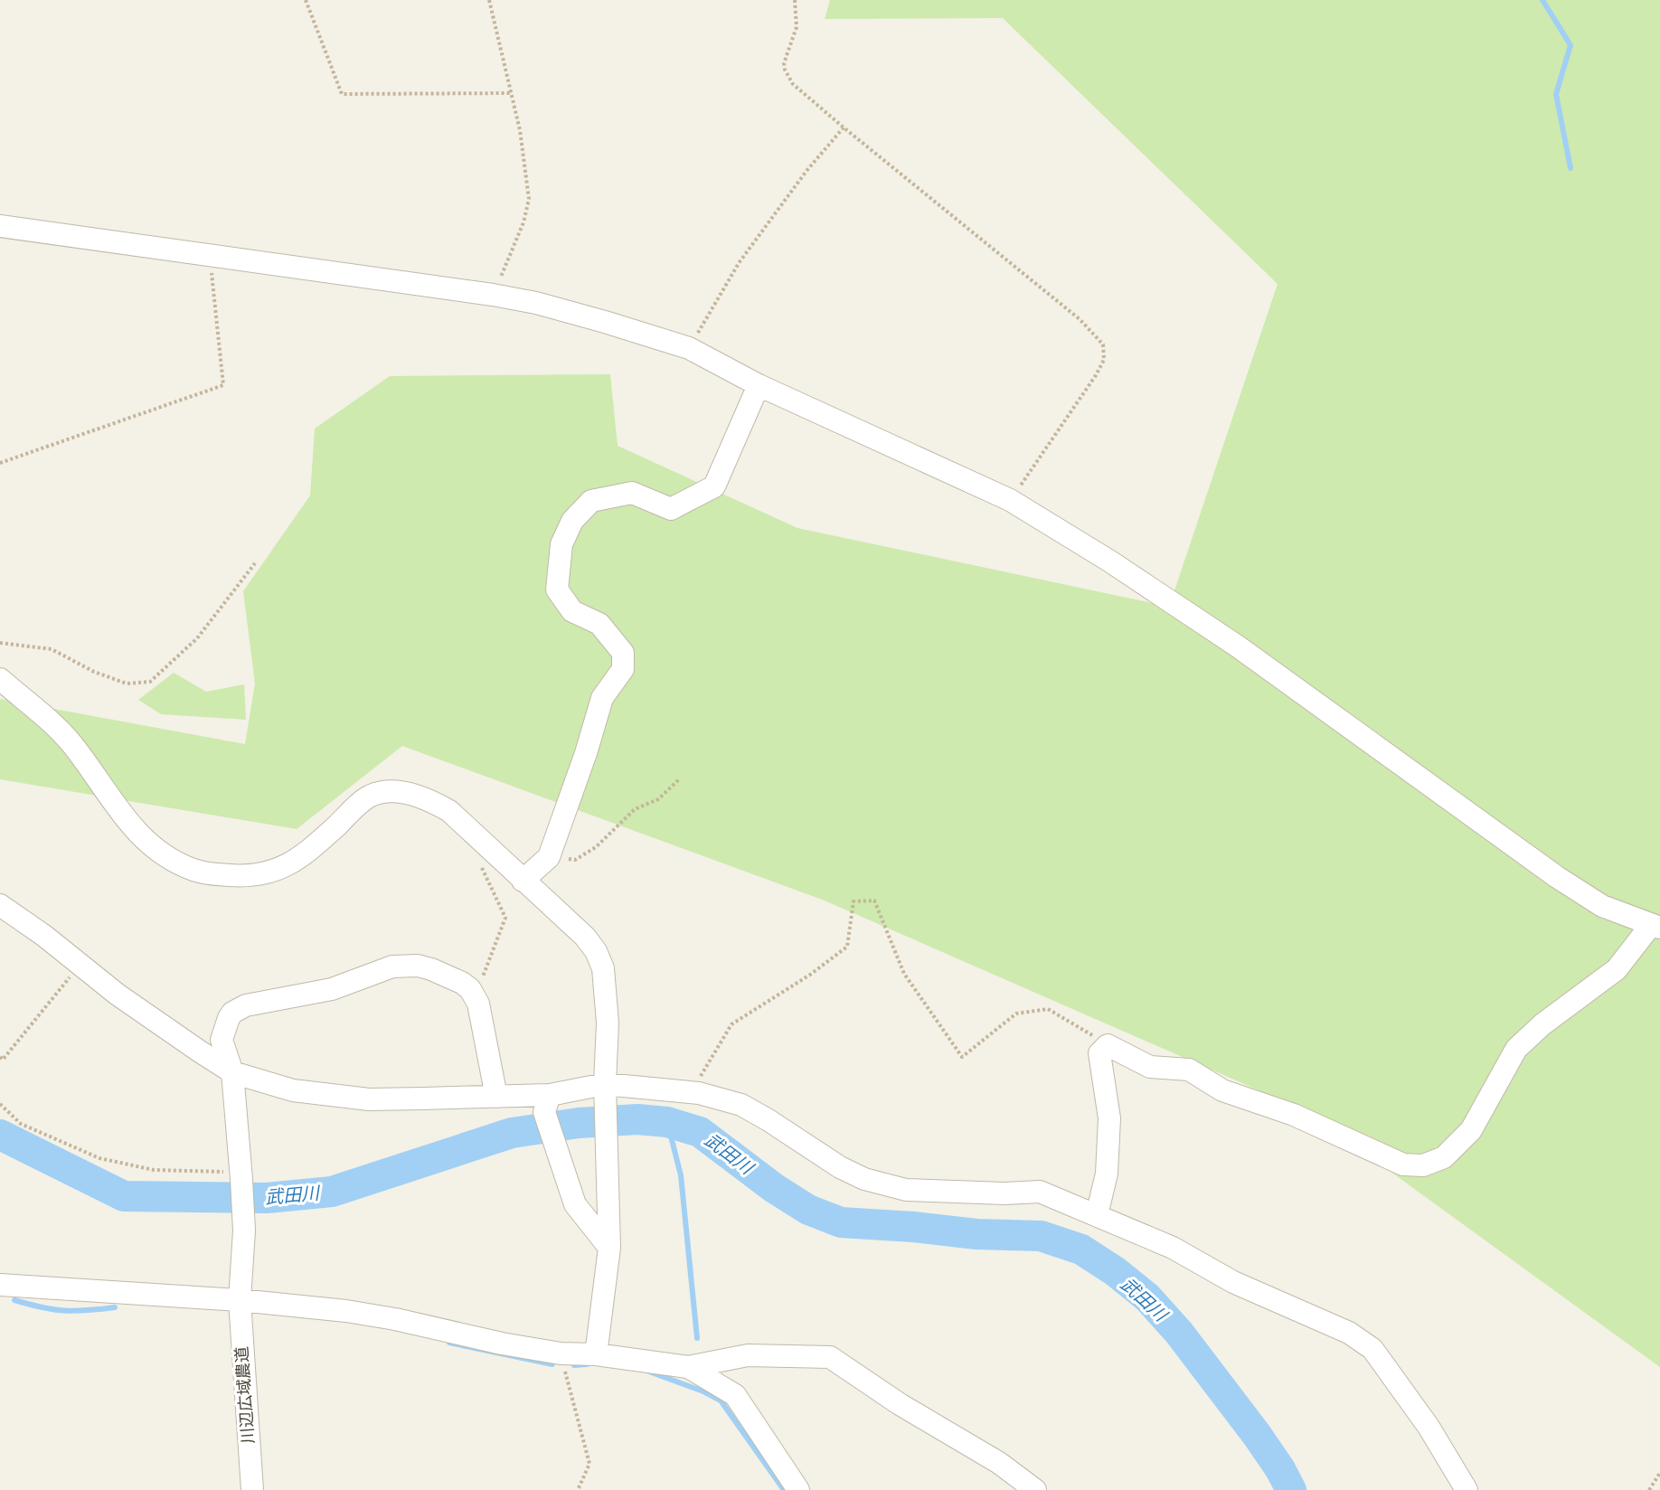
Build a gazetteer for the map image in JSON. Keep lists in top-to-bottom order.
{
  "streets": {
    "street": ["川辺広域農道"]
  },
  "water": ["武田川"]
}
